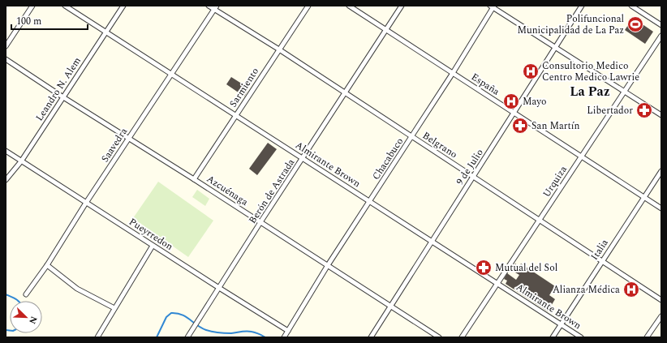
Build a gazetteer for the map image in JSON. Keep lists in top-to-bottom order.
{
  "streets": {
    "street": [
      "España",
      "Sarmiento",
      "Leandro N. Alem",
      "Saavedra",
      "Belgrano",
      "Chacabuco",
      "Almirante Brown",
      "9 de Julio",
      "Urquiza",
      "Azcuénaga",
      "Berón de Astrada",
      "Pueyrredon",
      "Italia"
    ]
  },
  "crossings": [
    ["España", "Chacabuco"],
    ["España", "9 de Julio"],
    ["España", "Urquiza"],
    ["España", "Berón de Astrada"],
    ["España", "Italia"],
    ["Sarmiento", "Belgrano"],
    ["Sarmiento", "Almirante Brown"],
    ["Sarmiento", "Azcuénaga"],
    ["Leandro N. Alem", "Almirante Brown"],
    ["Leandro N. Alem", "Azcuénaga"],
    ["Leandro N. Alem", "Pueyrredon"],
    ["Saavedra", "Belgrano"],
    ["Saavedra", "Almirante Brown"],
    ["Saavedra", "Azcuénaga"],
    ["Saavedra", "Pueyrredon"],
    ["Belgrano", "Chacabuco"],
    ["Belgrano", "9 de Julio"],
    ["Belgrano", "Urquiza"],
    ["Belgrano", "Berón de Astrada"],
    ["Belgrano", "Italia"],
    ["Chacabuco", "Almirante Brown"],
    ["Chacabuco", "Azcuénaga"],
    ["Chacabuco", "Pueyrredon"],
    ["Almirante Brown", "9 de Julio"],
    ["Almirante Brown", "Urquiza"],
    ["Almirante Brown", "Berón de Astrada"],
    ["Almirante Brown", "Italia"],
    ["9 de Julio", "Azcuénaga"],
    ["Azcuénaga", "Berón de Astrada"],
    ["Berón de Astrada", "Pueyrredon"]
  ],
  "districts": ["La Paz"],
  "places": {
    "sports": ["Polifuncional Municipalidad de La Paz"],
    "hospital": ["Consultorio Medico Centro Medico Lawrie", "Mayo", "Alianza Médica"],
    "pharmacy": ["Libertador", "San Martín", "Mutual del Sol"]
  },
  "scale_bar": "100 m",
  "north": "bottom right"
}
